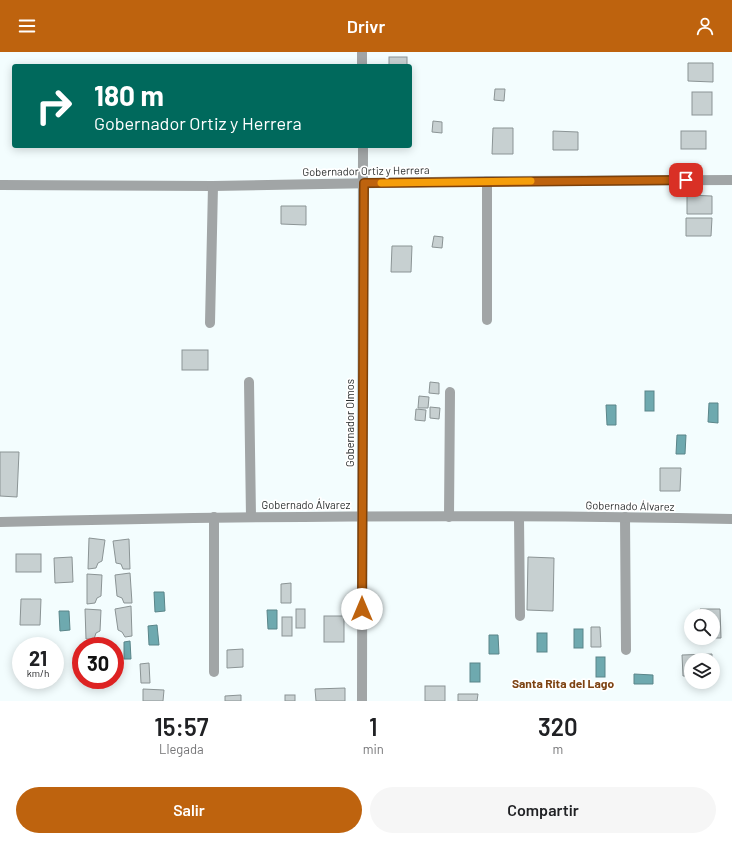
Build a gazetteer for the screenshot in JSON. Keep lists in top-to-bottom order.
{
  "streets": {
    "street": ["Gobernador Ortiz y Herrera", "Gobernador Olmos", "Gobernado Álvarez"]
  },
  "crossings": [
    ["Gobernador Ortiz y Herrera", "Gobernador Olmos"],
    ["Gobernador Olmos", "Gobernado Álvarez"]
  ],
  "districts": ["Santa Rita del Lago"],
  "page": {
    "header": "Drivr",
    "turn": ["180 m", "Gobernador Ortiz y Herrera"],
    "speed": "21 km/h",
    "limit": "30",
    "eta": [
      "15:57",
      "Llegada",
      "1",
      "min",
      "320",
      "m"
    ],
    "buttons": ["Salir", "Compartir"]
  }
}
